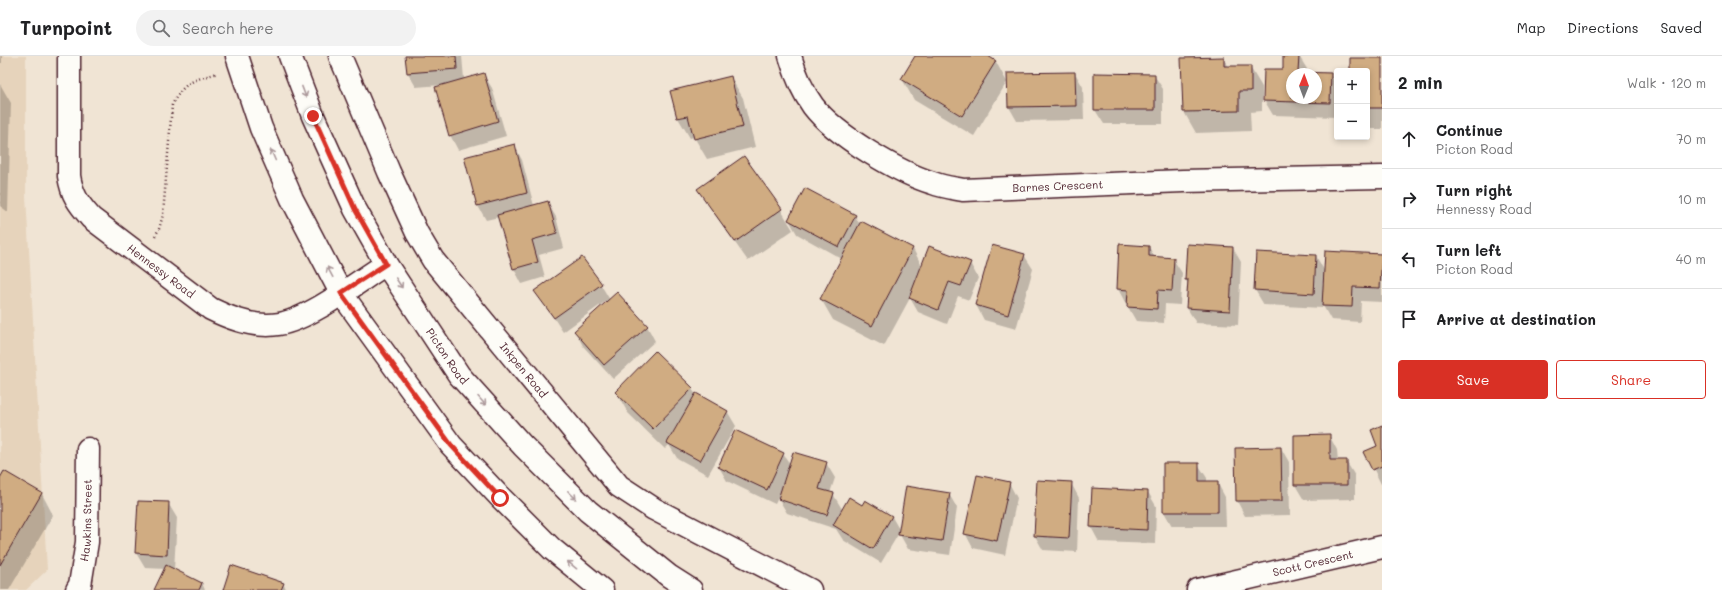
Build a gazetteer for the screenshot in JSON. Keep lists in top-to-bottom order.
{
  "streets": {
    "street": [
      "Barnes Crescent",
      "Hennessy Road",
      "Picton Road",
      "Inkpen Road",
      "Hawkins Street",
      "Scott Crescent"
    ]
  },
  "crossings": [
    ["Hennessy Road", "Picton Road"]
  ],
  "north": "top",
  "page": {
    "header": "Turnpoint",
    "search": "Search here",
    "nav": ["Map", "Directions", "Saved"],
    "heading": ["2 min", "Walk · 120 m"],
    "map_buttons": ["+", "−"],
    "list": [
      ["Continue", "Picton Road", "70 m"],
      ["Turn right", "Hennessy Road", "10 m"],
      ["Turn left", "Picton Road", "40 m"],
      "Arrive at destination"
    ],
    "buttons": ["Save", "Share"]
  }
}
